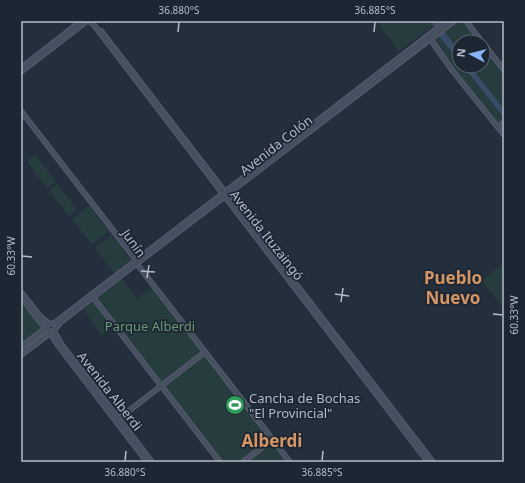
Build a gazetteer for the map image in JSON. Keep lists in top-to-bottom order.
{
  "streets": {
    "main road": [
      "Avenida Colón",
      "Avenida Ituzaingó",
      "Junín",
      "Avenida Alberdi"
    ]
  },
  "crossings": [
    ["Avenida Colón", "Avenida Ituzaingó"],
    ["Avenida Colón", "Junín"],
    ["Avenida Colón", "Avenida Alberdi"]
  ],
  "districts": ["Pueblo Nuevo", "Alberdi"],
  "parks": ["Parque Alberdi"],
  "places": {
    "sports": ["Cancha de Bochas \"El Provincial\""]
  },
  "north": "left",
  "coordinates": ["36.880°S", "36.885°S", "60.33°W"]
}
